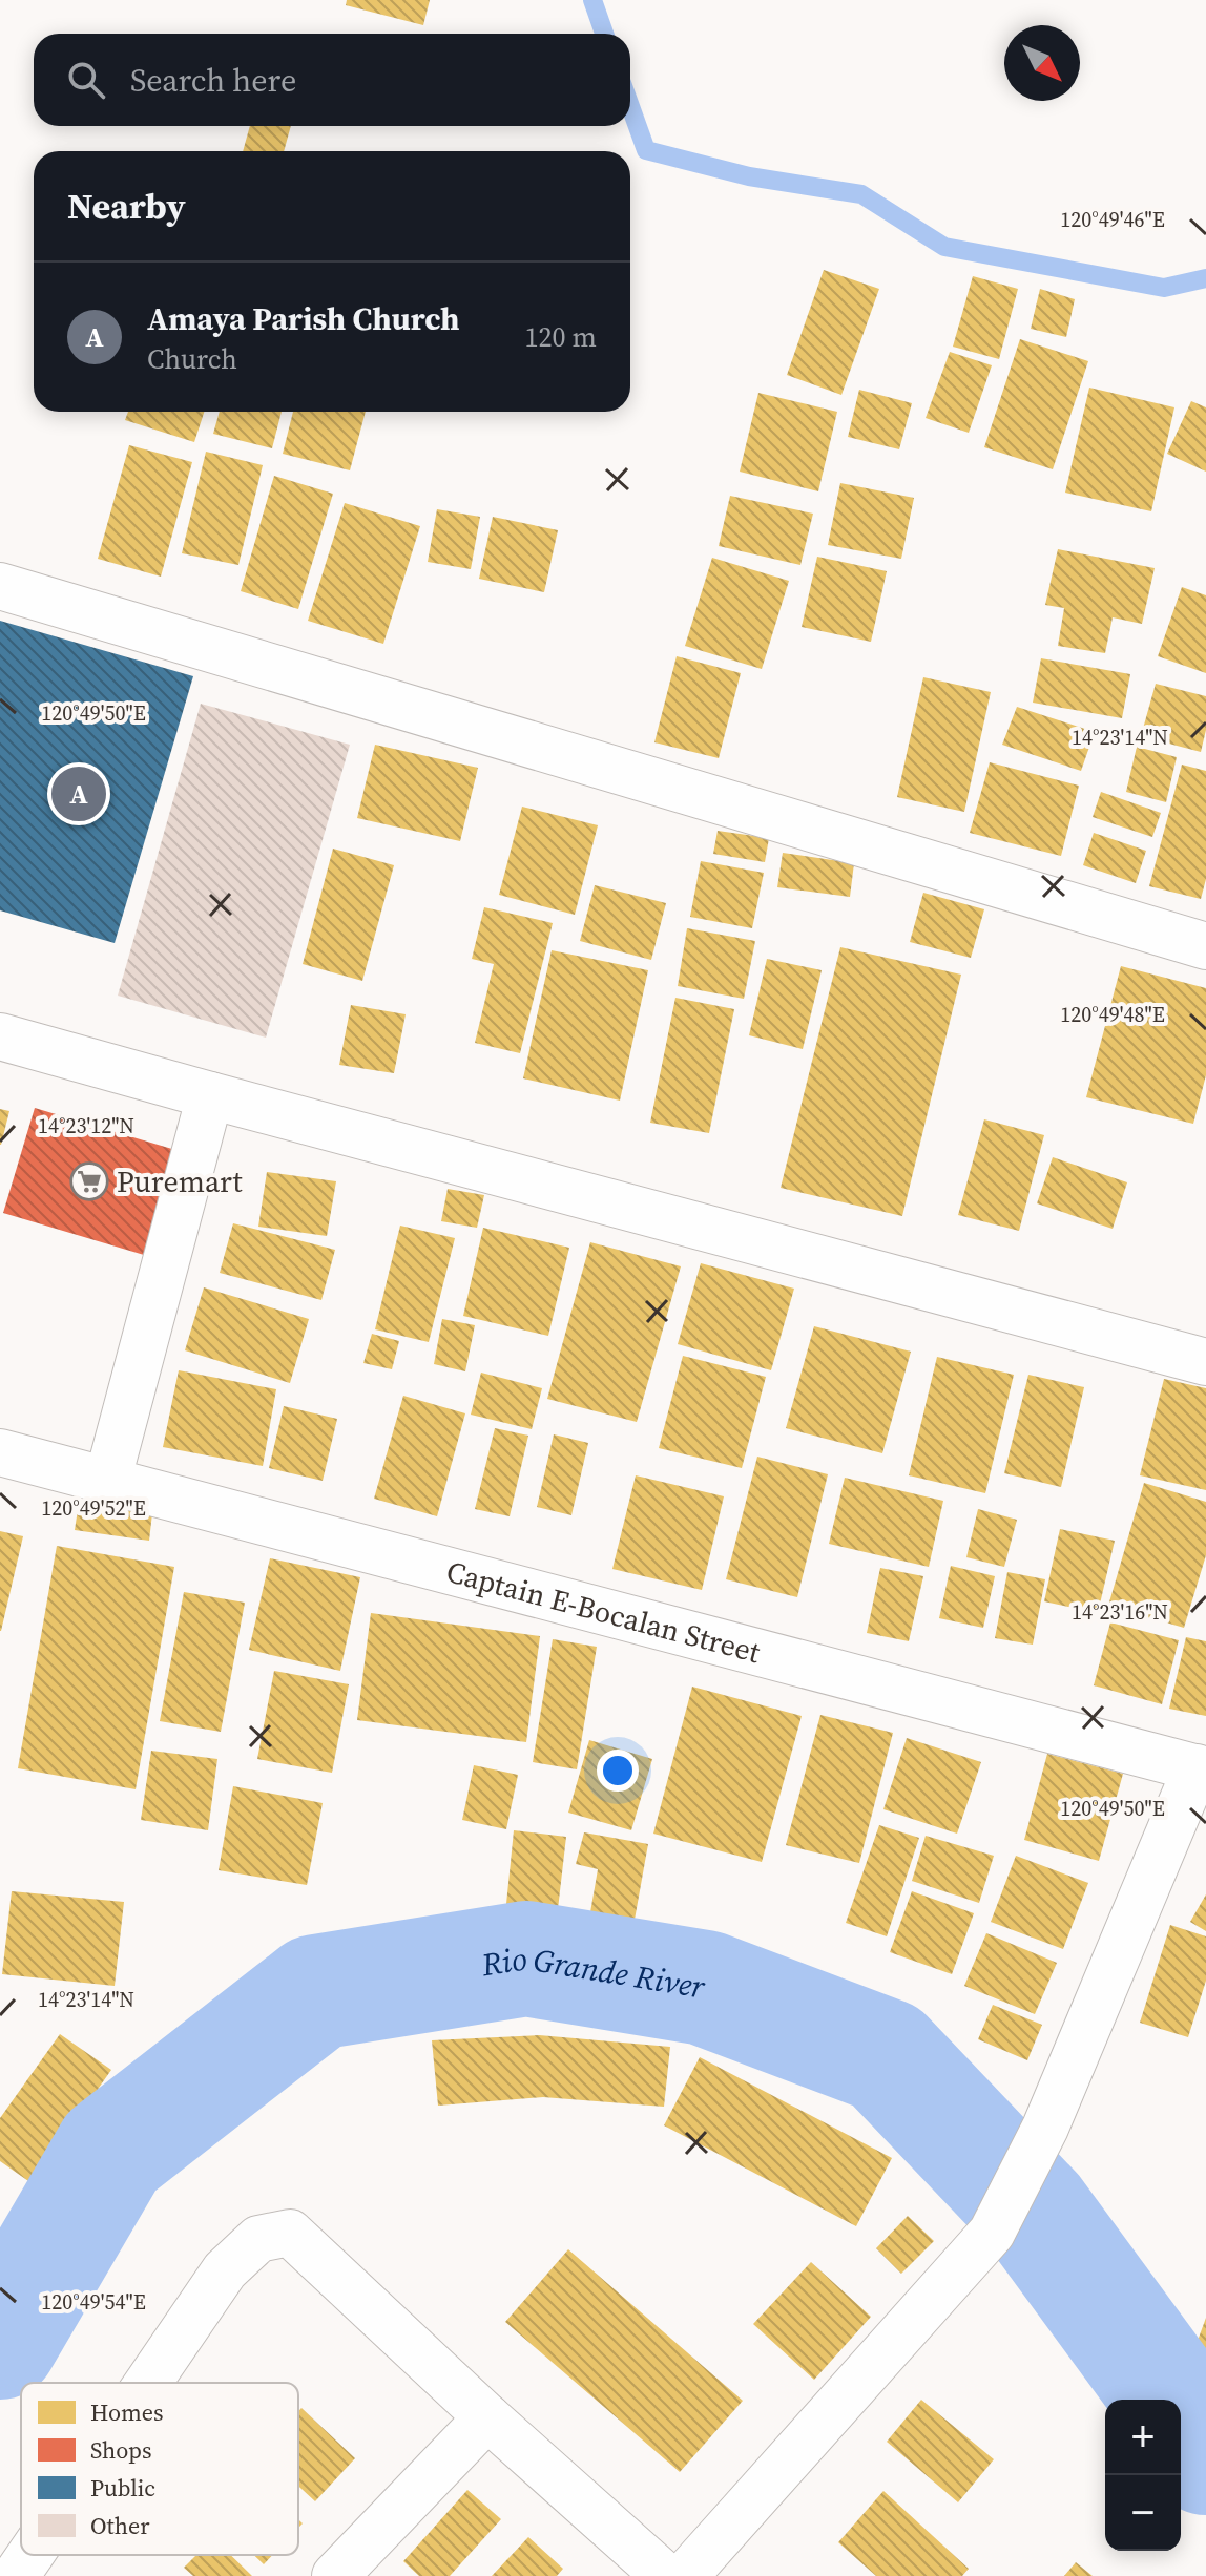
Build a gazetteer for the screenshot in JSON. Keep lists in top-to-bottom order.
{
  "streets": {
    "street": ["Captain E-Bocalan Street"]
  },
  "water": ["Rio Grande River"],
  "places": {
    "supermarket": ["Puremart"]
  },
  "legend": [
    "Homes",
    "Shops",
    "Public",
    "Other"
  ],
  "north": "bottom right",
  "page": {
    "search": "Search here",
    "heading": "Nearby",
    "list": [
      {
        "mark": "A",
        "name": "Amaya Parish Church",
        "note": "Church",
        "value": "120 m"
      }
    ],
    "pins": "A",
    "map_buttons": ["+", "−"]
  },
  "coordinates": [
    "120°49'46\"E",
    "120°49'50\"E",
    "14°23'14\"N",
    "120°49'48\"E",
    "14°23'12\"N",
    "120°49'52\"E",
    "14°23'16\"N",
    "120°49'54\"E"
  ]
}
